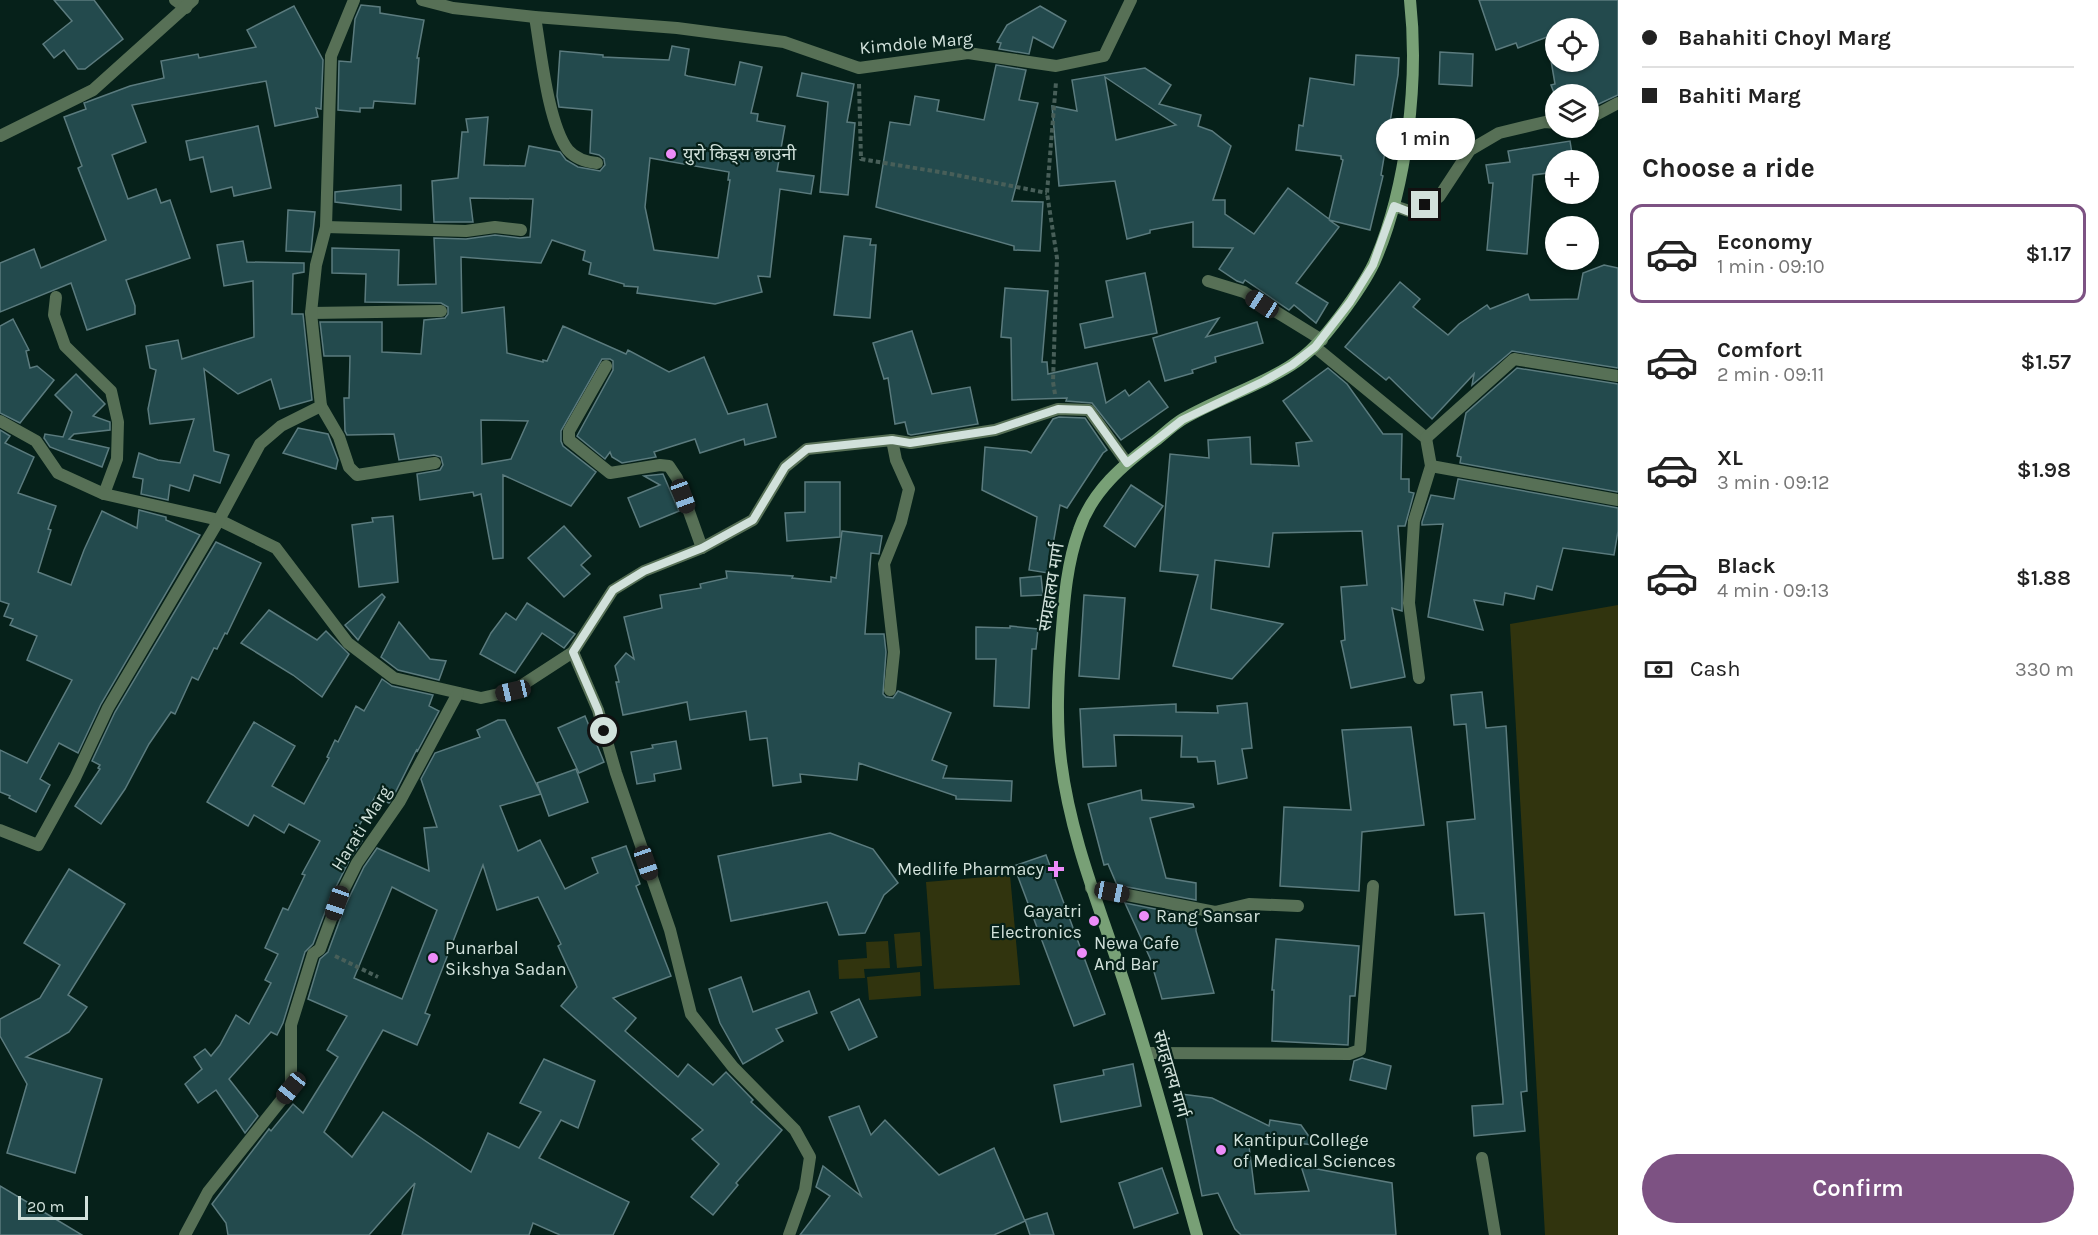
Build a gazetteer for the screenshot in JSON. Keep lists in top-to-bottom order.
{
  "streets": {
    "main road": ["संग्रहालय मार्ग"],
    "street": ["Kimdole Marg", "Harati Marg"]
  },
  "places": {
    "other": [
      "युरो किड्स छाउनी",
      "Rang Sansar",
      "Gayatri Electronics",
      "Newa Cafe And Bar",
      "Punarbal Sikshya Sadan",
      "Kantipur College of Medical Sciences"
    ],
    "health": ["Medlife Pharmacy"]
  },
  "scale_bar": "20 m",
  "page": {
    "banner": ["Bahahiti Choyl Marg", "Bahiti Marg"],
    "map_buttons": ["+", "−"],
    "bubble": "1 min",
    "heading": "Choose a ride",
    "list": [
      {
        "name": "Economy",
        "note": "1 min · 09:10",
        "value": "$1.17"
      },
      {
        "name": "Comfort",
        "note": "2 min · 09:11",
        "value": "$1.57"
      },
      {
        "name": "XL",
        "note": "3 min · 09:12",
        "value": "$1.98"
      },
      {
        "name": "Black",
        "note": "4 min · 09:13",
        "value": "$1.88"
      }
    ],
    "pay": ["Cash", "330 m"],
    "buttons": "Confirm",
    "scale": "20 m"
  }
}
